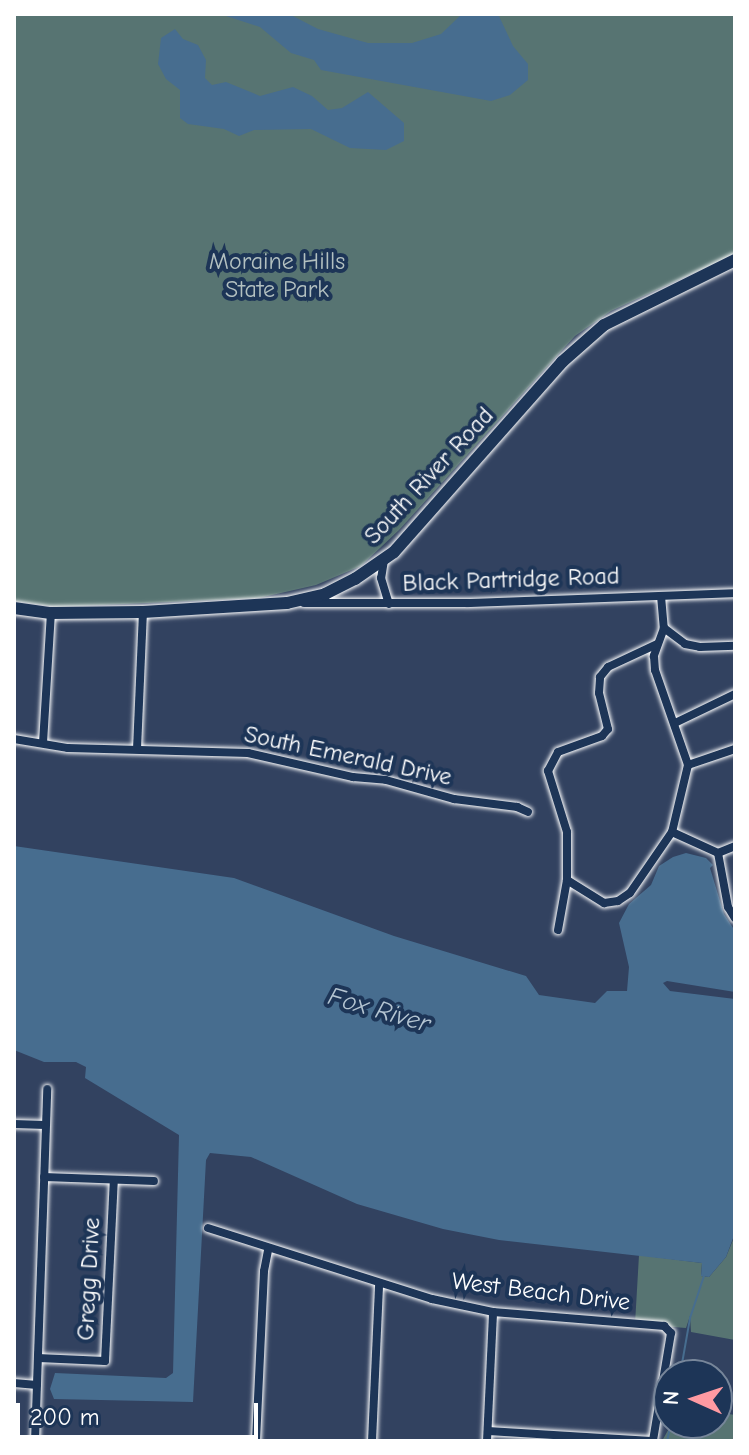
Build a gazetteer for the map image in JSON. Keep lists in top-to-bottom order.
{
  "streets": {
    "street": [
      "South River Road",
      "Black Partridge Road",
      "South Emerald Drive",
      "Gregg Drive",
      "West Beach Drive"
    ]
  },
  "crossings": [
    ["South River Road", "Black Partridge Road"]
  ],
  "water": ["Fox River"],
  "parks": ["Moraine Hills State Park"],
  "scale_bar": "200 m",
  "north": "left"
}
